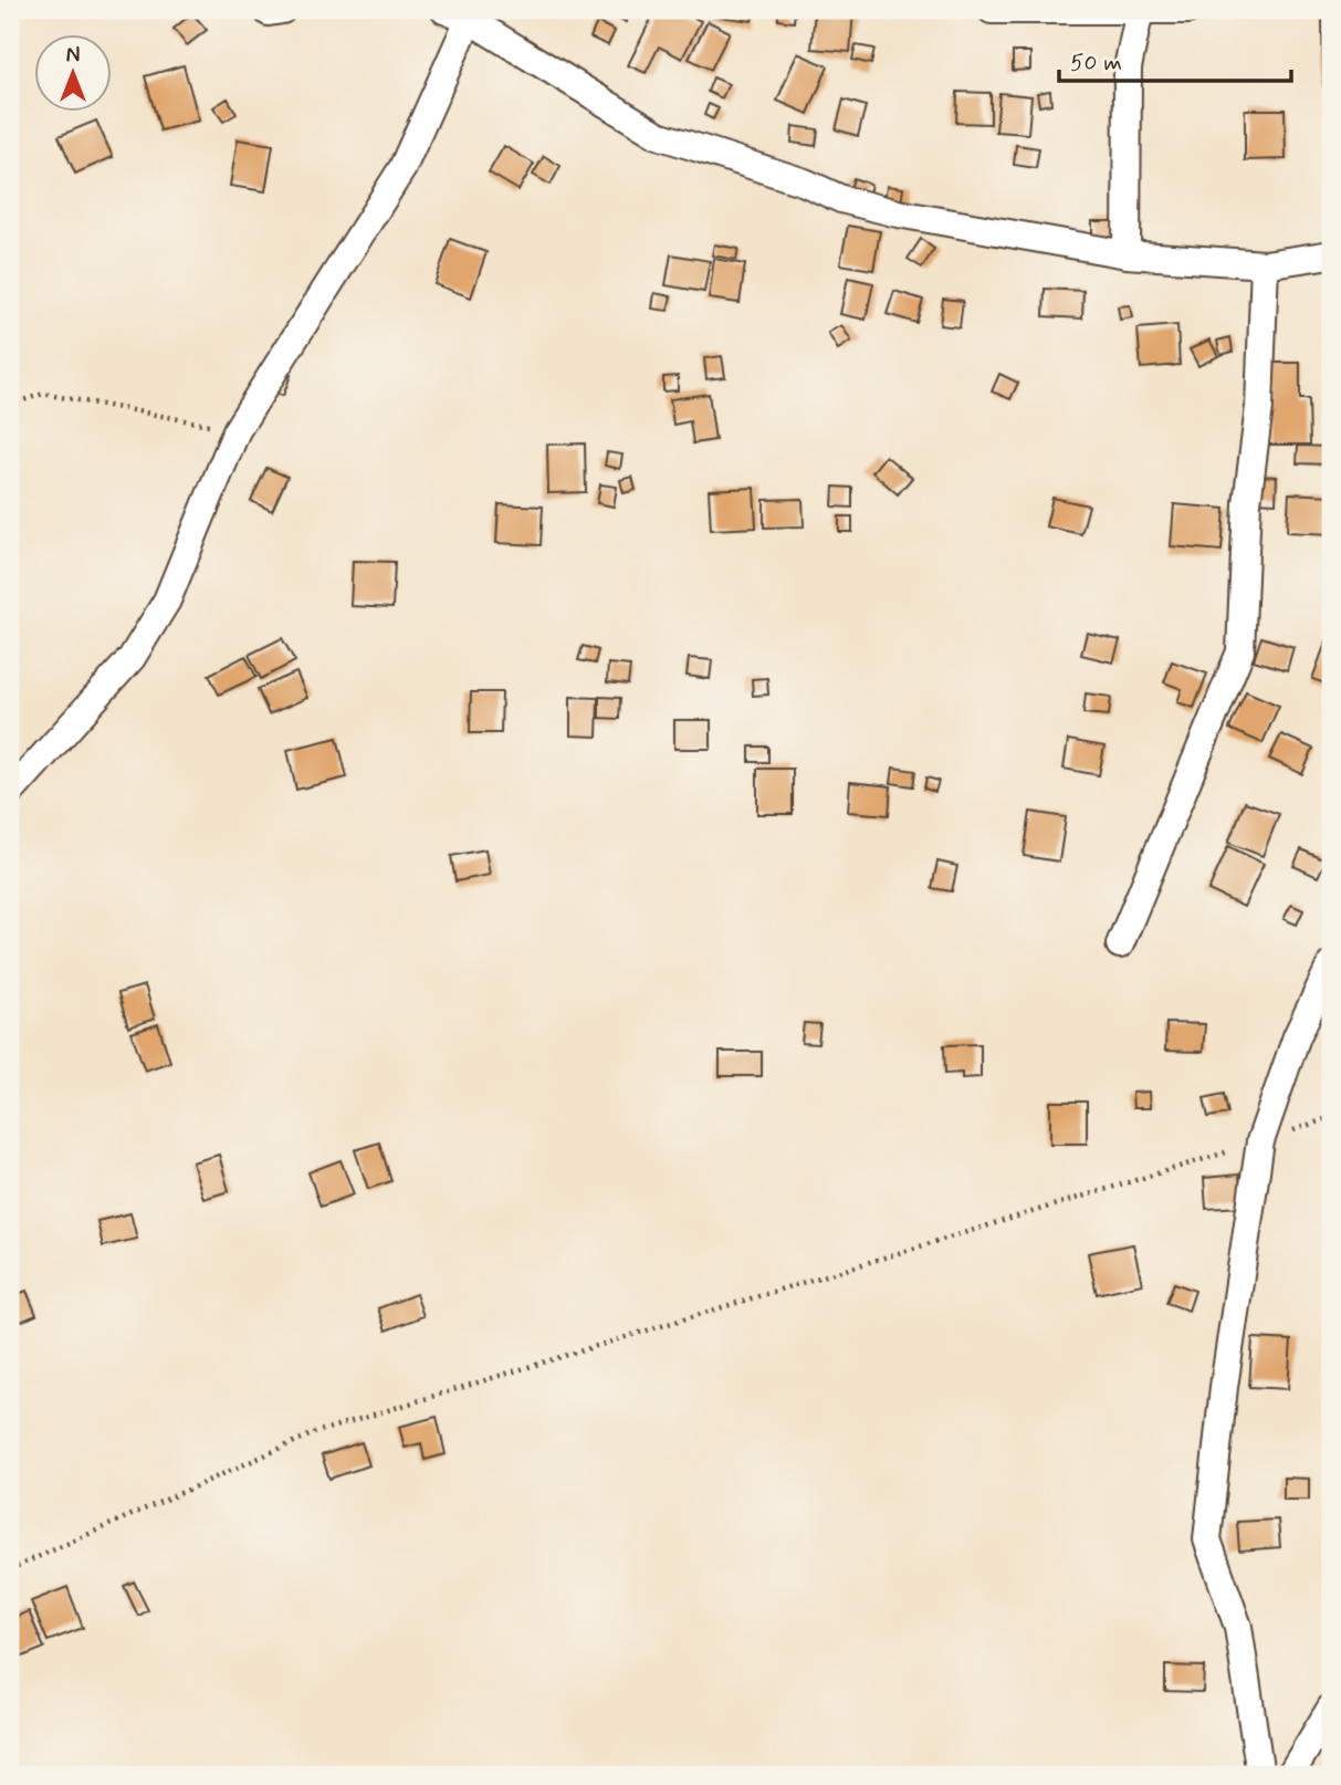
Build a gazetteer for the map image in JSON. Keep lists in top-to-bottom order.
{
  "scale_bar": "50 m",
  "north": "top"
}
